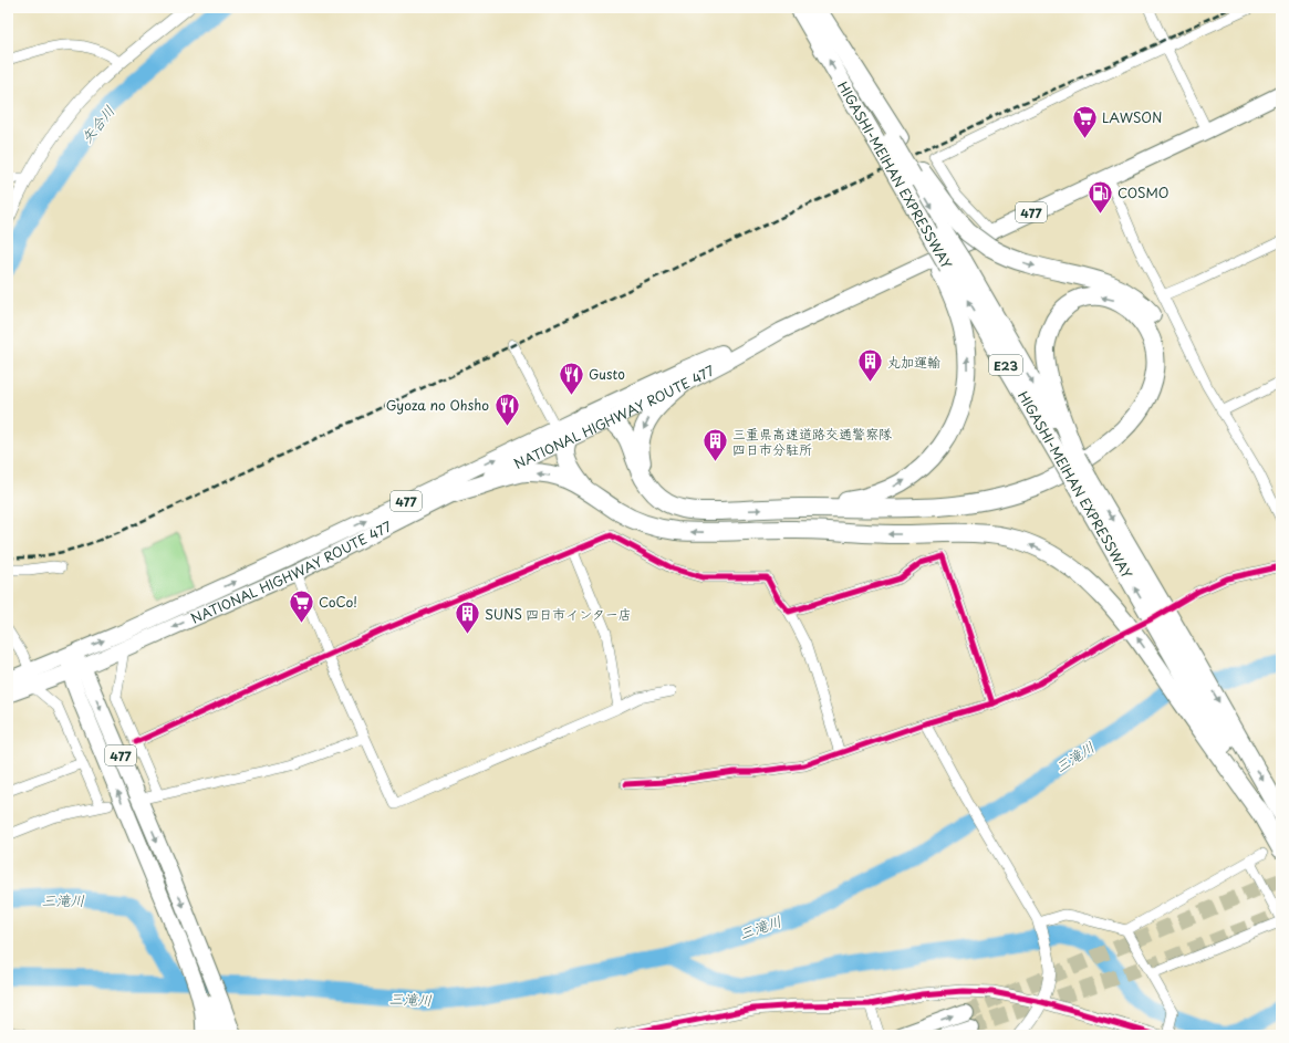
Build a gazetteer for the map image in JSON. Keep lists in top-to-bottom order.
{
  "streets": {
    "highway": [
      "HIGASHI-MEIHAN EXPRESSWAY",
      "477",
      "E23",
      "NATIONAL HIGHWAY ROUTE 477"
    ]
  },
  "crossings": [
    ["477", "NATIONAL HIGHWAY ROUTE 477"]
  ],
  "water": ["矢合川", "三滝川"],
  "places": {
    "supermarket": ["LAWSON", "CoCo!"],
    "fuel station": ["COSMO"],
    "building": ["丸加運輸", "三重県高速道路交通警察隊 四日市分駐所", "SUNS 四日市インター店"],
    "restaurant": ["Gusto", "Gyoza no Ohsho"]
  }
}
